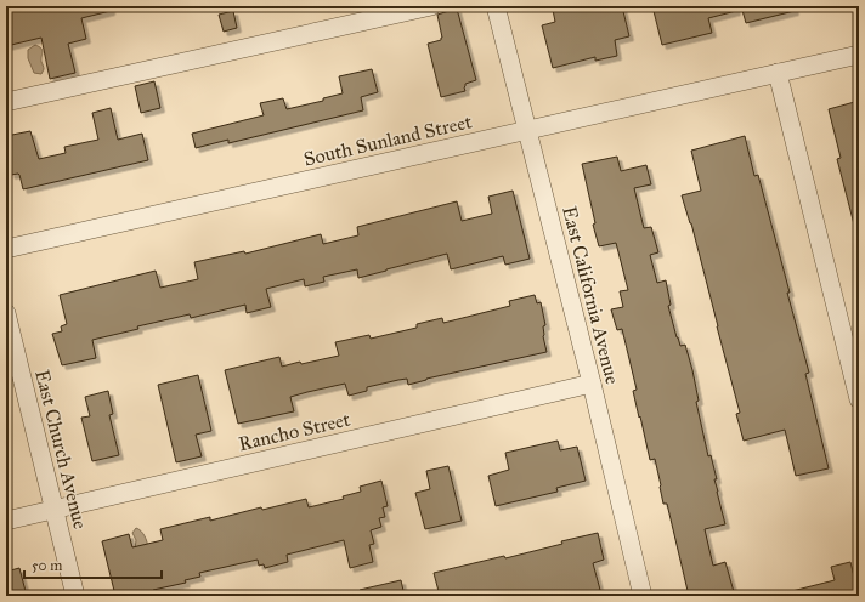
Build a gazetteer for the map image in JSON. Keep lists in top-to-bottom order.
{
  "streets": {
    "street": [
      "South Sunland Street",
      "East California Avenue",
      "Rancho Street",
      "East Church Avenue"
    ]
  },
  "crossings": [
    ["South Sunland Street", "East California Avenue"],
    ["East California Avenue", "Rancho Street"],
    ["Rancho Street", "East Church Avenue"]
  ],
  "scale_bar": "50 m"
}
